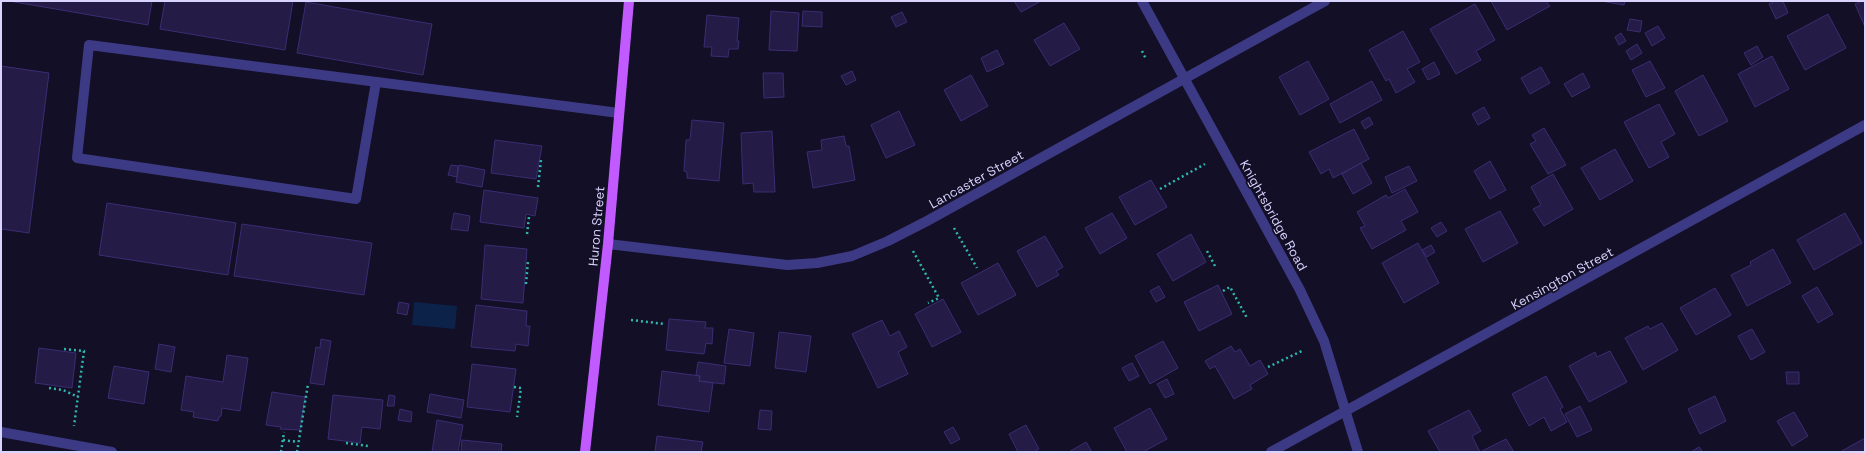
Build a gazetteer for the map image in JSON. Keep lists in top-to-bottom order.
{
  "streets": {
    "main road": ["Huron Street"],
    "street": ["Lancaster Street", "Knightsbridge Road", "Kensington Street"]
  },
  "crossings": [
    ["Lancaster Street", "Knightsbridge Road"],
    ["Lancaster Street", "Huron Street"],
    ["Knightsbridge Road", "Kensington Street"]
  ]
}
